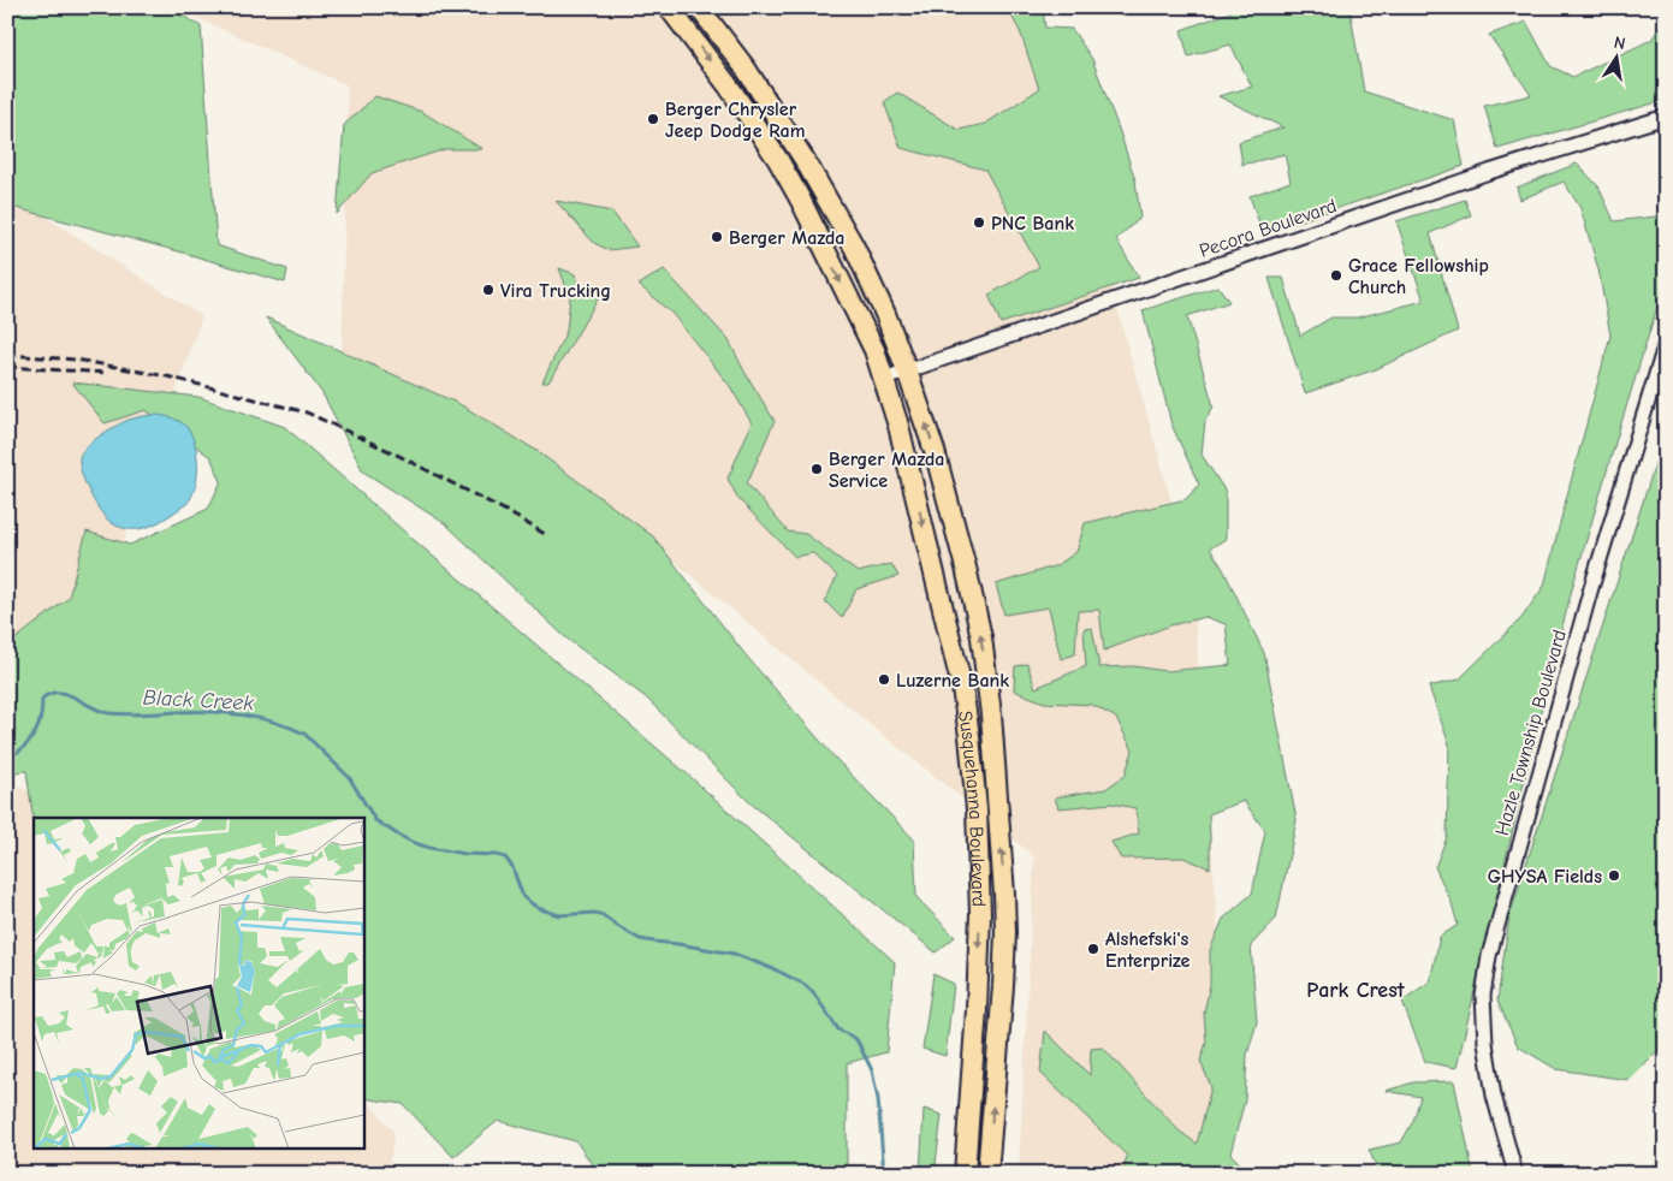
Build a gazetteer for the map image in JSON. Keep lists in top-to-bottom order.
{
  "streets": {
    "highway": ["Susquehanna Boulevard"],
    "street": ["Pecora Boulevard", "Hazle Township Boulevard"]
  },
  "crossings": [
    ["Pecora Boulevard", "Susquehanna Boulevard"]
  ],
  "districts": ["Park Crest"],
  "water": ["Black Creek"],
  "places": [
    "Berger Chrysler Jeep Dodge Ram",
    "PNC Bank",
    "Berger Mazda",
    "Grace Fellowship Church",
    "Vira Trucking",
    "Berger Mazda Service",
    "Luzerne Bank",
    "GHYSA Fields",
    "Alshefski's Enterprize"
  ],
  "north": "top"
}
